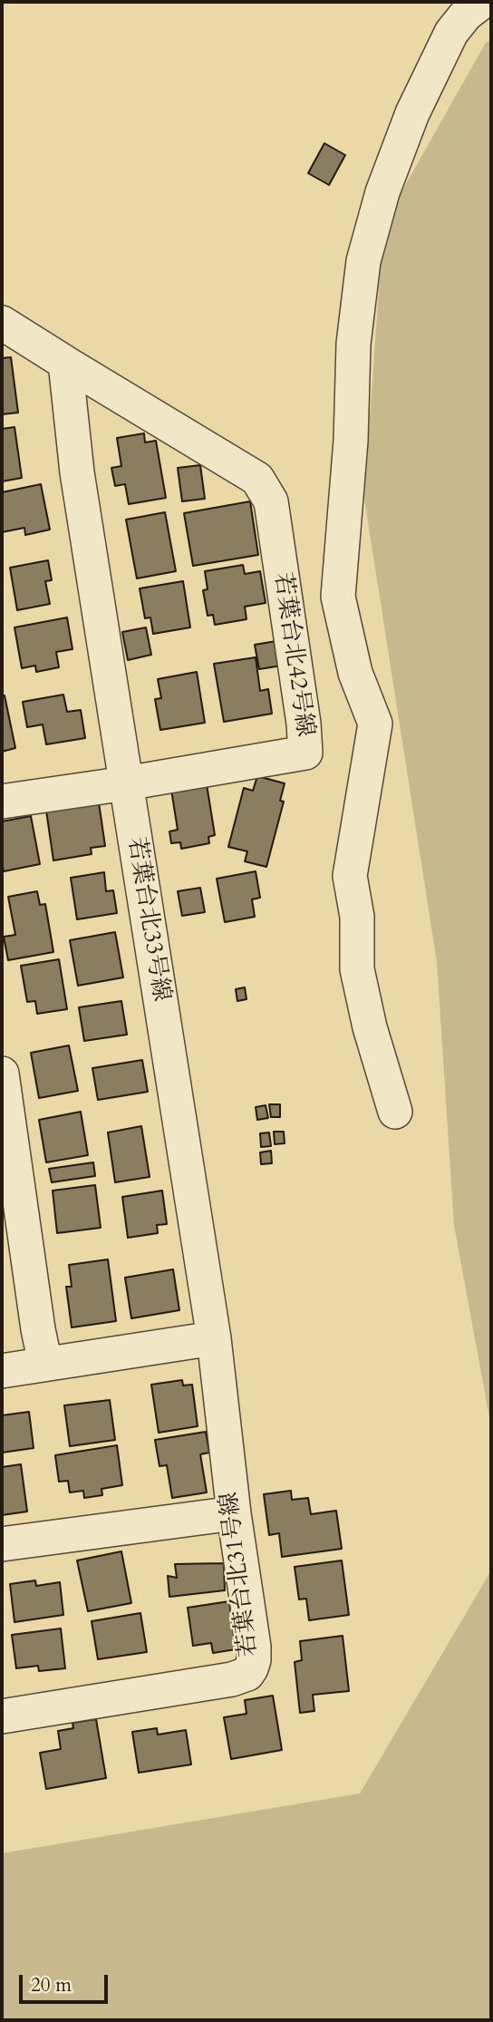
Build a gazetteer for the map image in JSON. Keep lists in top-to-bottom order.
{
  "streets": {
    "street": ["若葉台北42号線", "若葉台北33号線", "若葉台北31号線"]
  },
  "crossings": [
    ["若葉台北42号線", "若葉台北33号線"],
    ["若葉台北33号線", "若葉台北31号線"]
  ],
  "scale_bar": "20 m"
}
